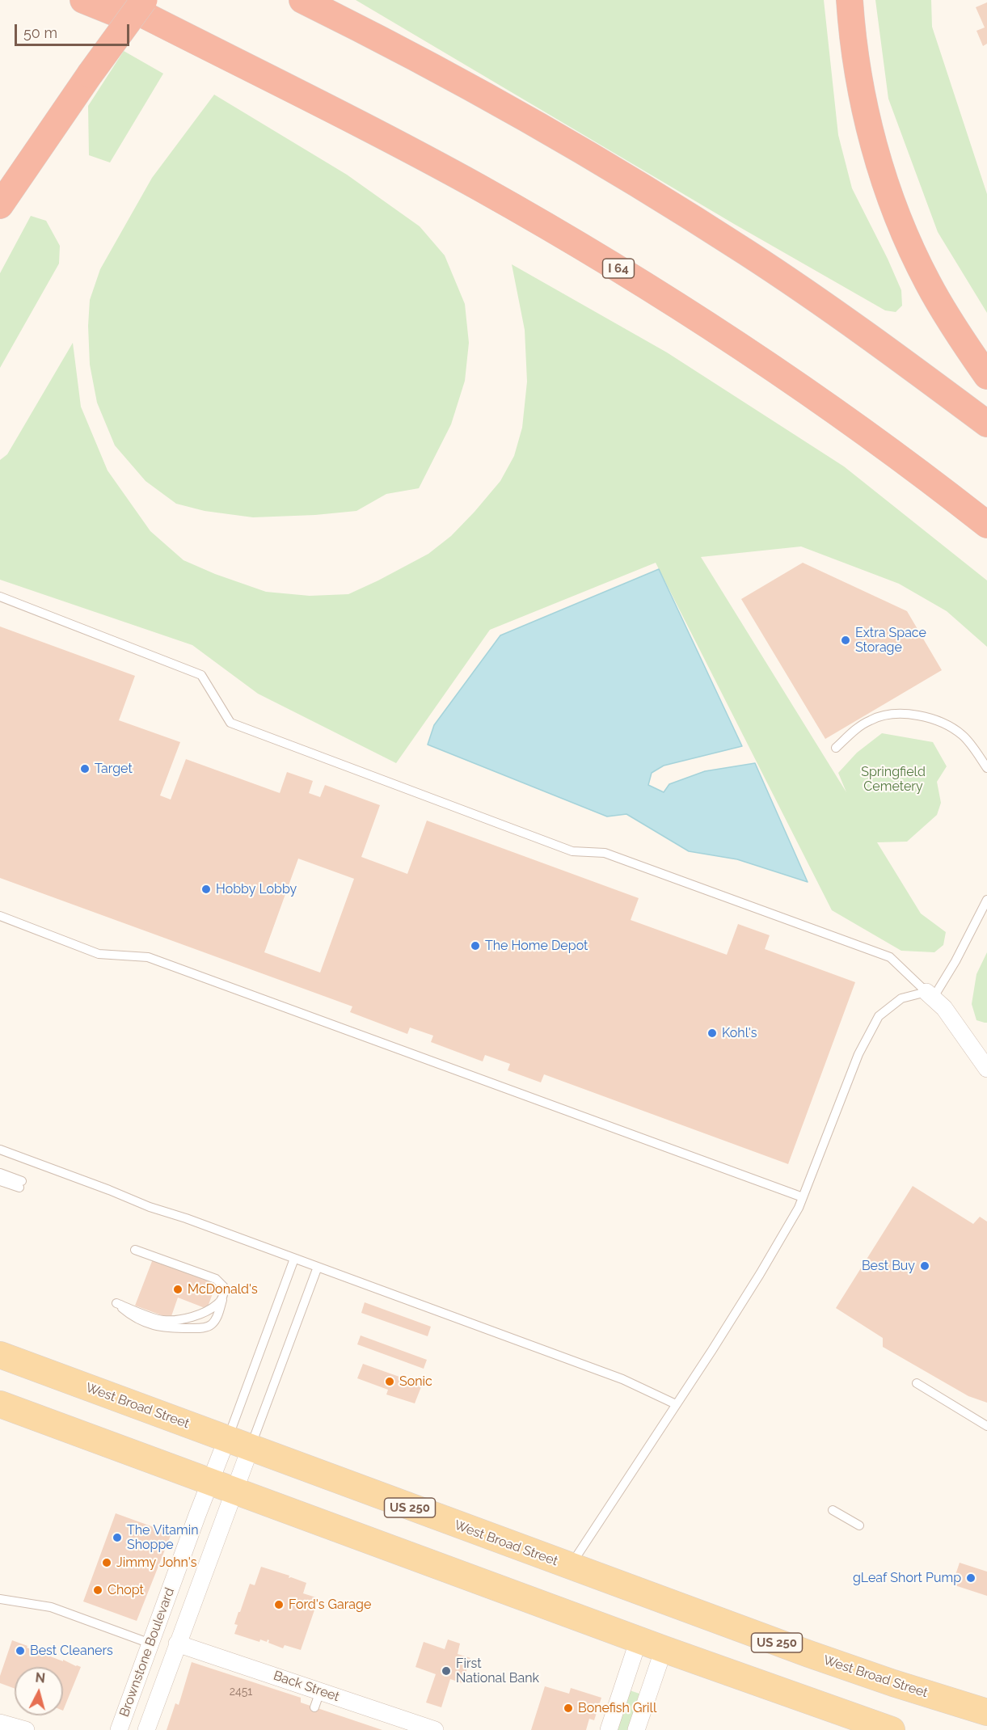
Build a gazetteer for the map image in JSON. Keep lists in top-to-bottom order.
{
  "streets": {
    "highway": ["I 64"],
    "main road": ["West Broad Street", "US 250"],
    "street": ["Brownstone Boulevard", "Back Street"]
  },
  "crossings": [
    ["West Broad Street", "Brownstone Boulevard"],
    ["Brownstone Boulevard", "Back Street"]
  ],
  "parks": ["Springfield Cemetery"],
  "places": [
    "Extra Space Storage",
    "Target",
    "Hobby Lobby",
    "The Home Depot",
    "Kohl's",
    "Best Buy",
    "McDonald's",
    "Sonic",
    "The Vitamin Shoppe",
    "Jimmy John's",
    "gLeaf Short Pump",
    "Chopt",
    "Ford's Garage",
    "Best Cleaners",
    "First National Bank",
    "Bonefish Grill"
  ],
  "house_numbers": ["2451"],
  "scale_bar": "50 m",
  "north": "top"
}
